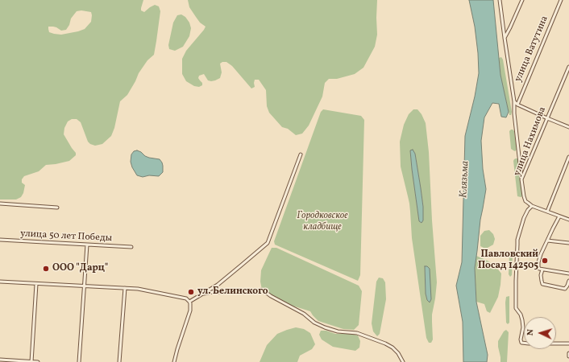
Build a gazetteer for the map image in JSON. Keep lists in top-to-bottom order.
{
  "streets": {
    "street": ["улица Ватутина", "улица Нахимова", "улица 50 лет Победы"]
  },
  "water": ["Клязьма"],
  "parks": ["Городковское кладбище"],
  "places": ["Павловский Посад 142505", "ООО \"Дарц\"", "ул. Белинского"],
  "north": "left"
}
